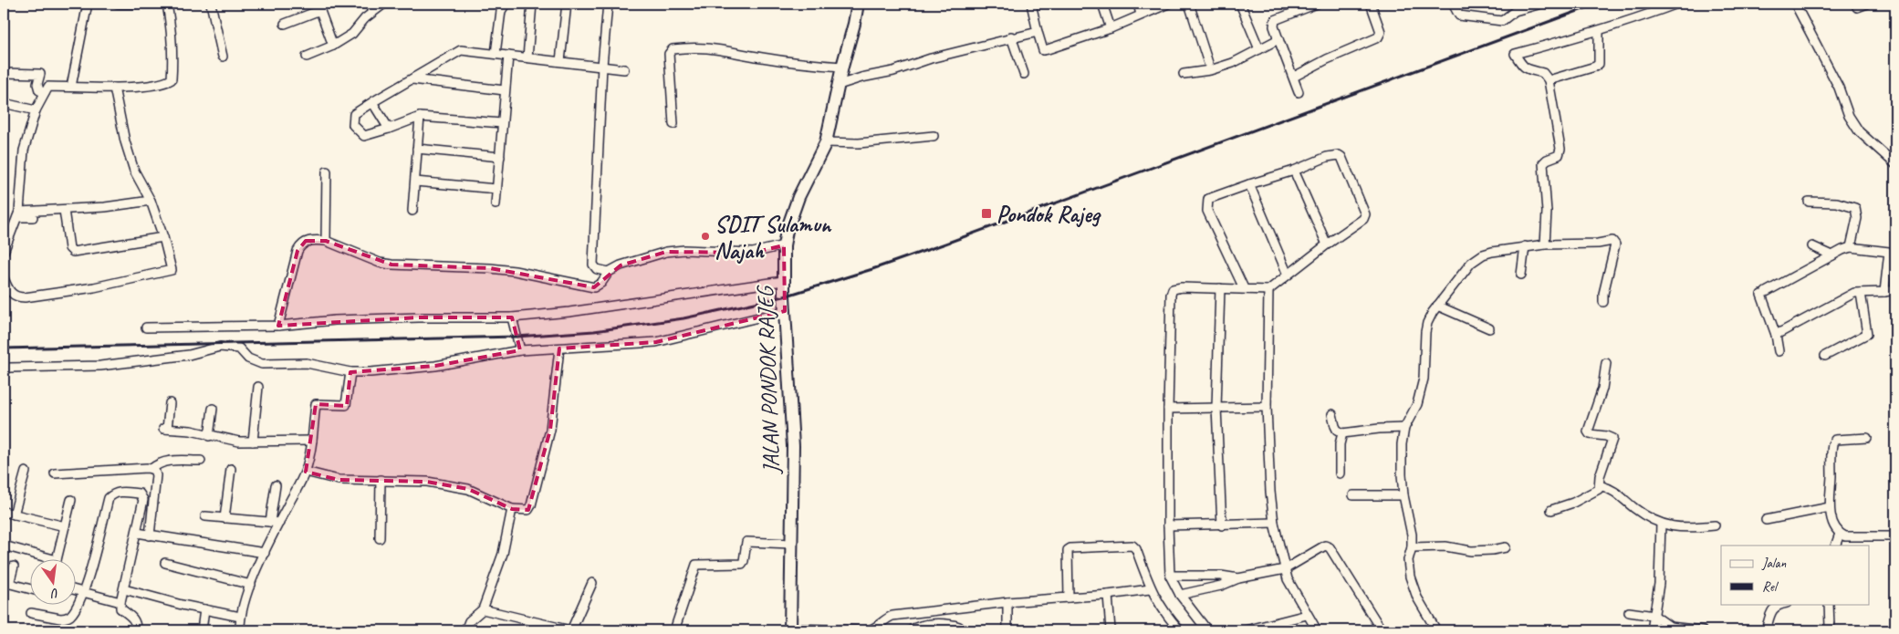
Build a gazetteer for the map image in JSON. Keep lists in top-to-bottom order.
{
  "streets": {
    "main road": ["JALAN PONDOK RAJEG"]
  },
  "places": {
    "transit": ["Pondok Rajeg"],
    "other": ["SDIT Sulamun Najah"]
  },
  "legend": ["Jalan", "Rel"],
  "north": "bottom"
}
